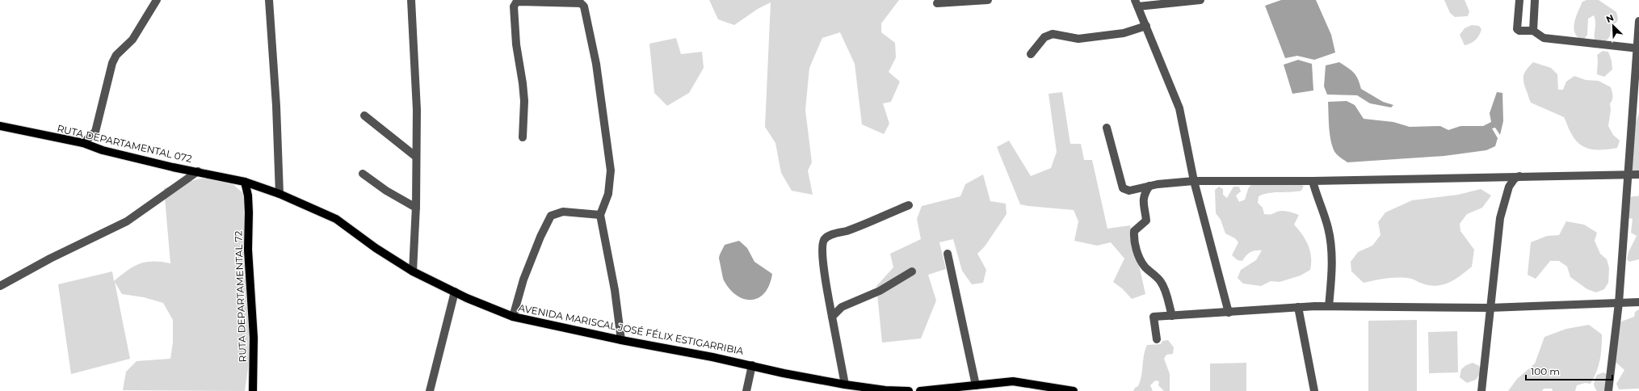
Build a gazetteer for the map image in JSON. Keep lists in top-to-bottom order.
{
  "streets": {
    "main road": ["RUTA DEPARTAMENTAL 072", "RUTA DEPARTAMENTAL 72", "AVENIDA MARISCAL JOSÉ FÉLIX ESTIGARRIBIA"]
  },
  "crossings": [
    ["RUTA DEPARTAMENTAL 072", "RUTA DEPARTAMENTAL 72"],
    ["RUTA DEPARTAMENTAL 072", "AVENIDA MARISCAL JOSÉ FÉLIX ESTIGARRIBIA"],
    ["RUTA DEPARTAMENTAL 72", "AVENIDA MARISCAL JOSÉ FÉLIX ESTIGARRIBIA"]
  ],
  "scale_bar": "100 m",
  "north": "top left"
}
